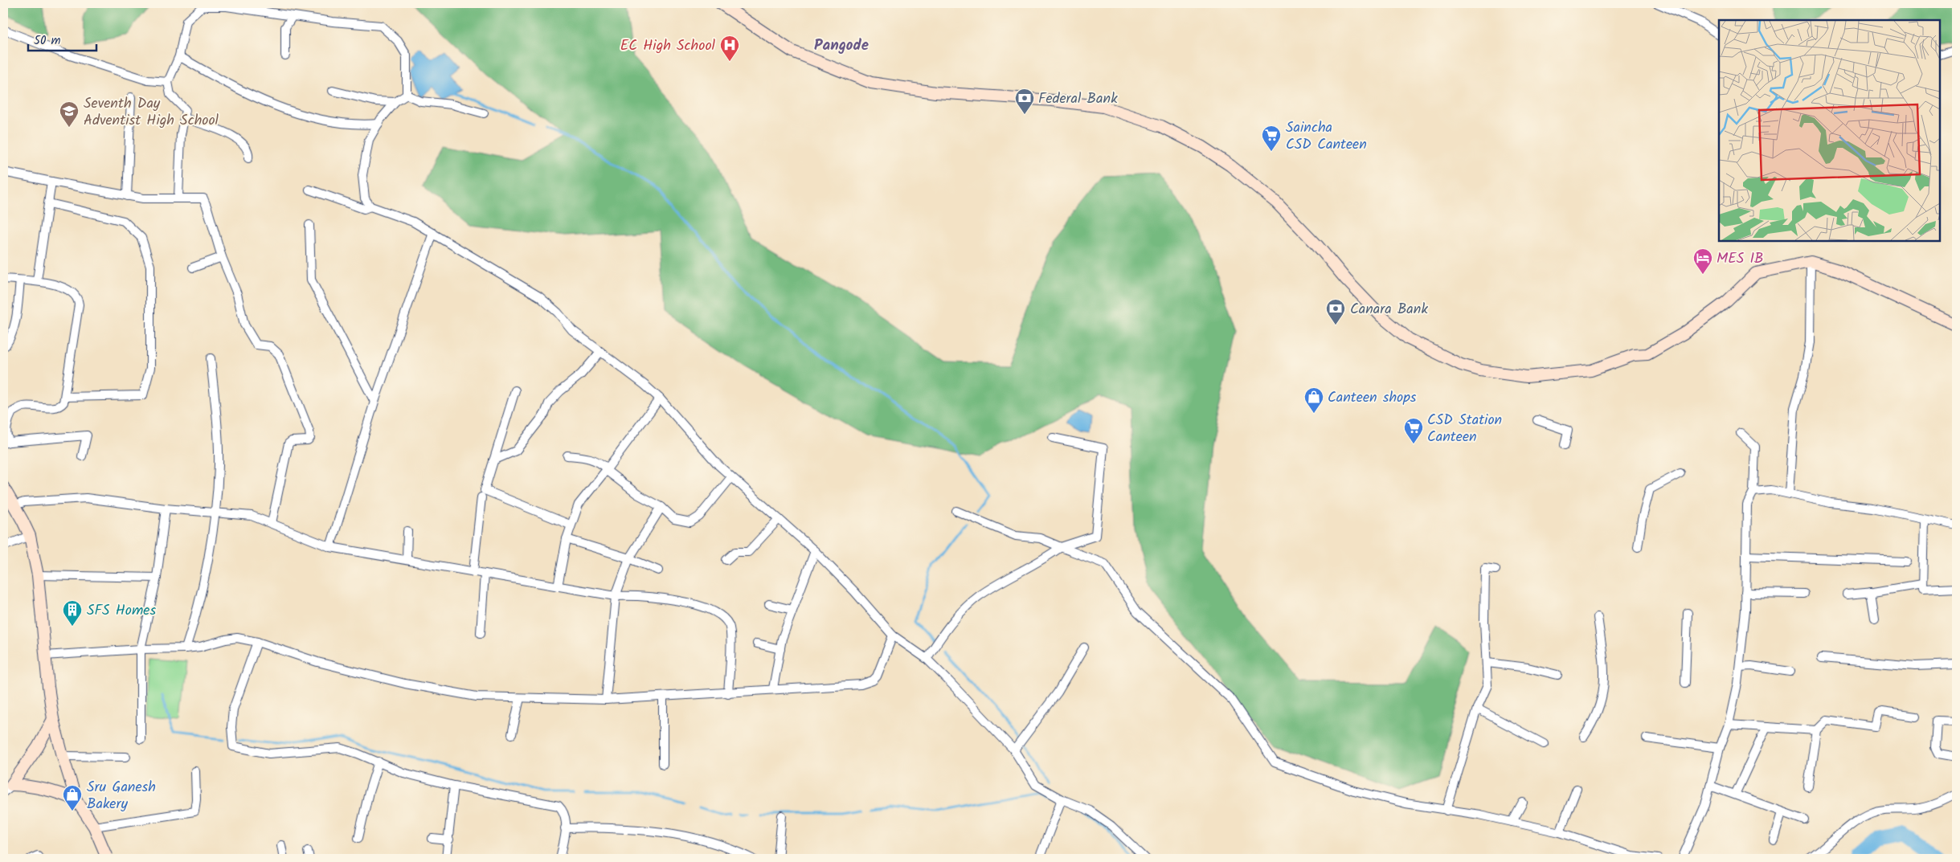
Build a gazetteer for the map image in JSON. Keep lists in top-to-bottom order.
{
  "districts": ["Pangode"],
  "places": {
    "hospital": ["EC High School"],
    "bank": ["Federal Bank", "Canara Bank"],
    "school or university": ["Seventh Day Adventist High School"],
    "supermarket": ["Saincha CSD Canteen", "CSD Station Canteen"],
    "hotel": ["MES IB"],
    "shop": ["Canteen shops", "Sru Ganesh Bakery"],
    "building": ["SFS Homes"]
  },
  "scale_bar": "50 m"
}
